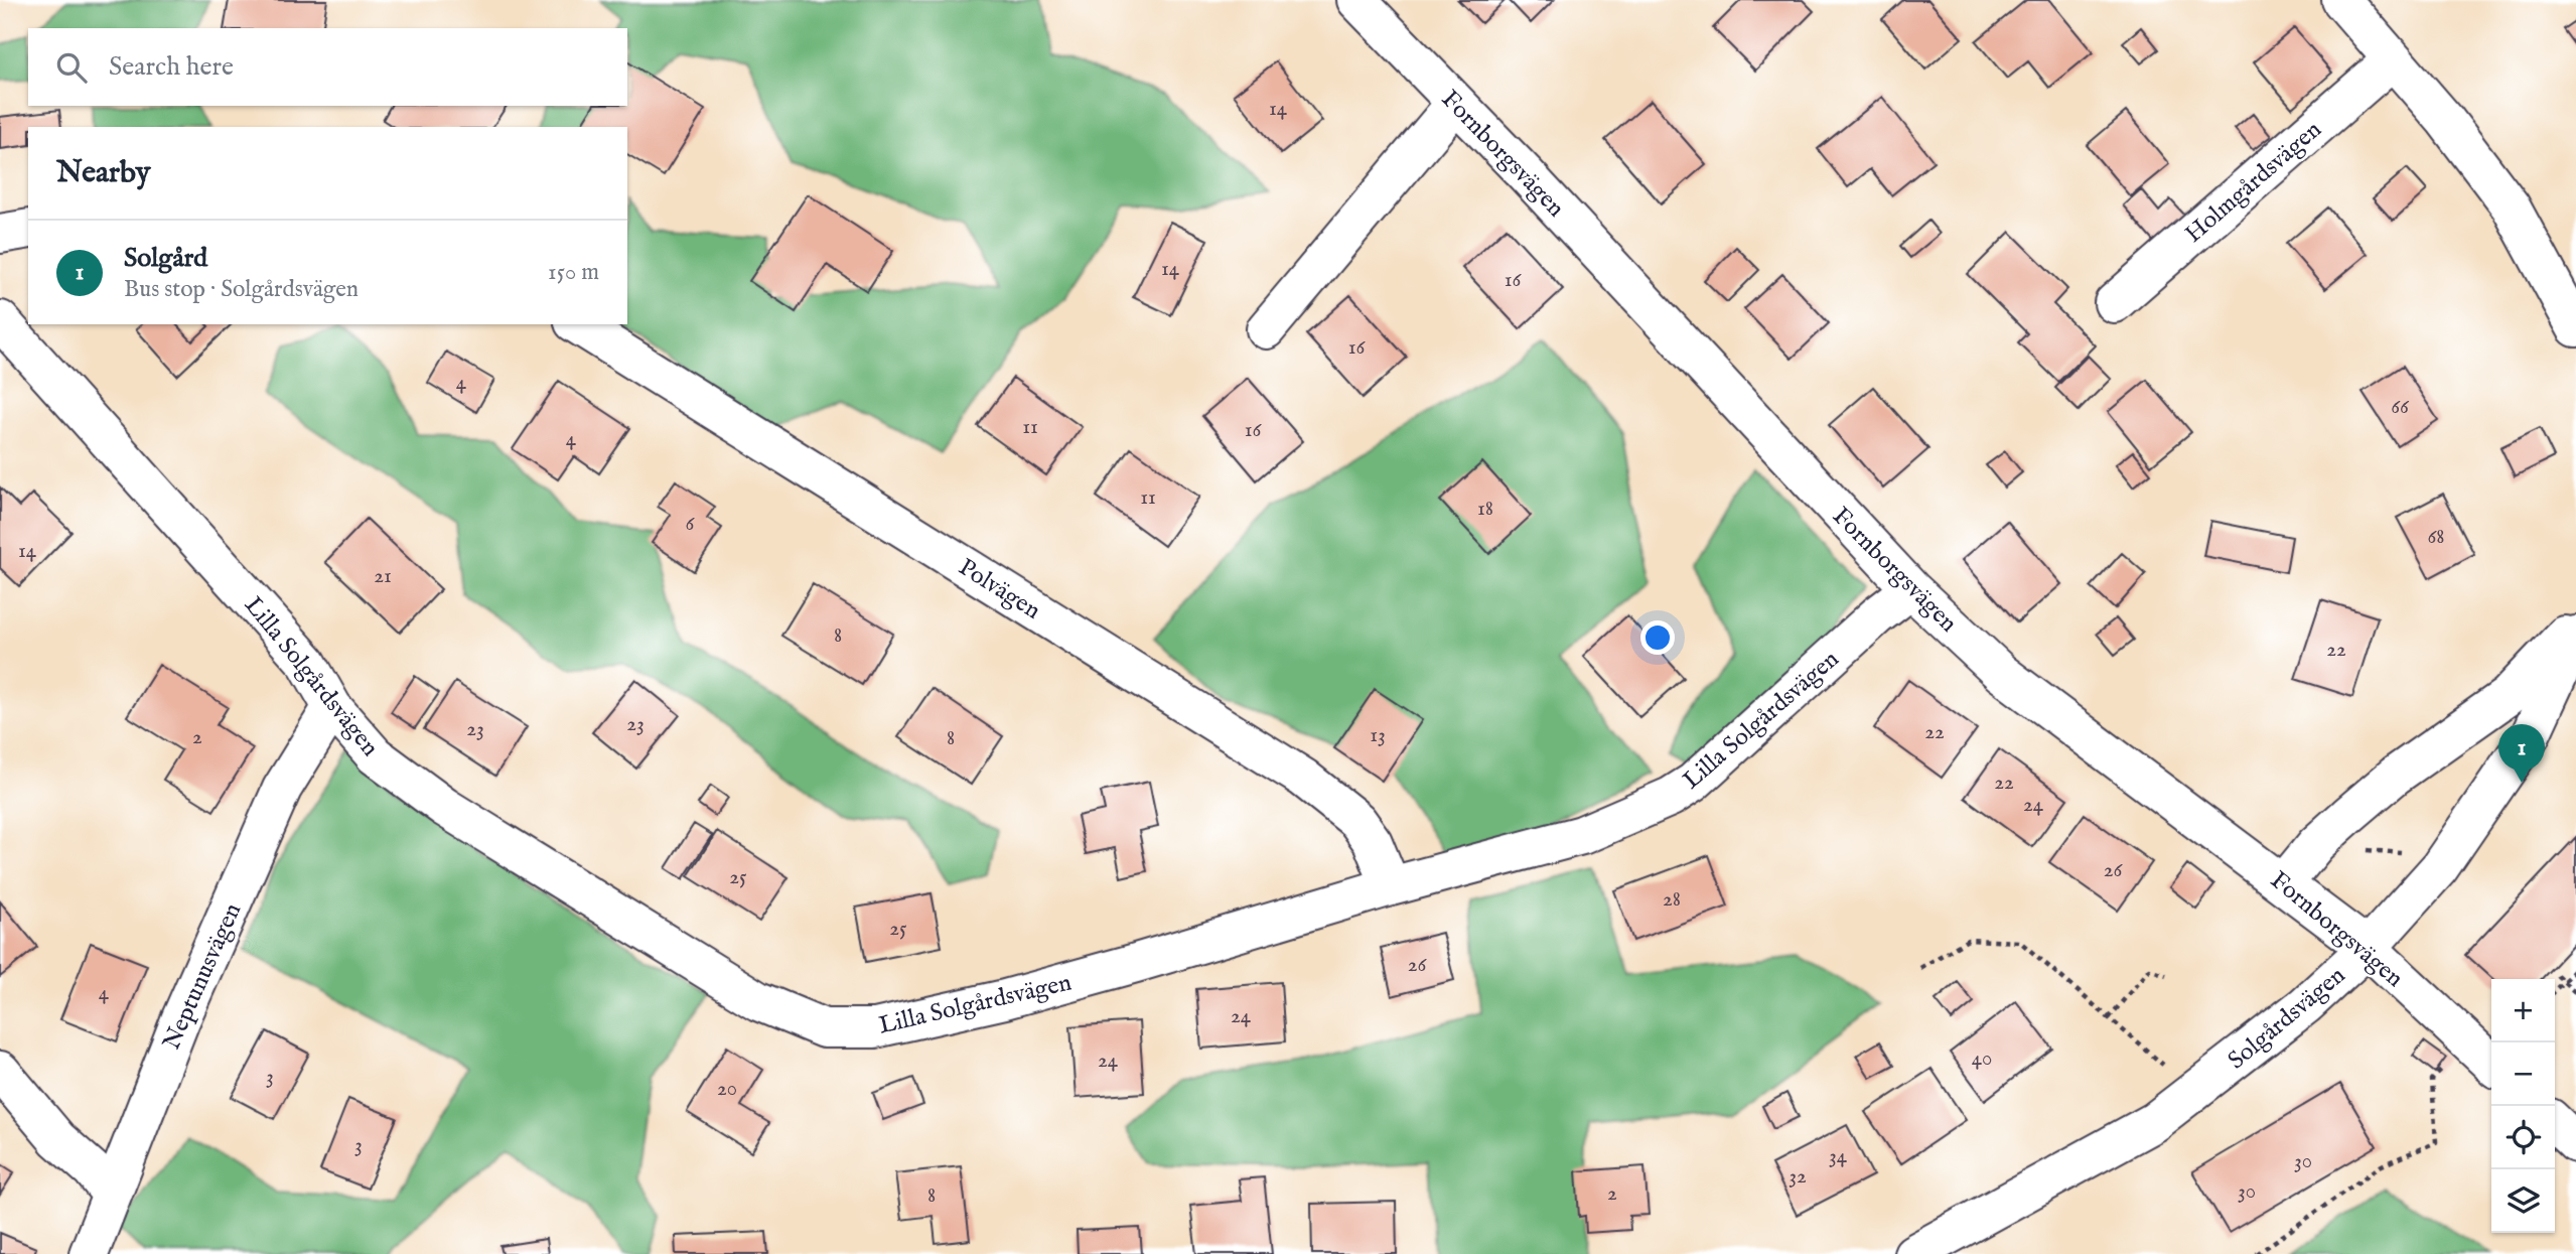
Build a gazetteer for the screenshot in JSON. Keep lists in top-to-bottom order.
{
  "streets": {
    "street": [
      "Fornborgsvägen",
      "Holmgårdsvägen",
      "Polvägen",
      "Lilla Solgårdsvägen",
      "Neptunusvägen",
      "Solgårdsvägen"
    ]
  },
  "crossings": [
    ["Fornborgsvägen", "Lilla Solgårdsvägen"],
    ["Fornborgsvägen", "Solgårdsvägen"],
    ["Polvägen", "Lilla Solgårdsvägen"],
    ["Lilla Solgårdsvägen", "Neptunusvägen"]
  ],
  "house_numbers": [
    "14",
    "14",
    "16",
    "16",
    "4",
    "66",
    "11",
    "16",
    "4",
    "11",
    "18",
    "6",
    "68",
    "14",
    "21",
    "8",
    "22",
    "23",
    "23",
    "22",
    "13",
    "2",
    "8",
    "22",
    "24",
    "26",
    "25",
    "28",
    "25",
    "26",
    "4",
    "24",
    "40",
    "24",
    "3",
    "20",
    "3",
    "34",
    "30",
    "32",
    "30",
    "2",
    "8"
  ],
  "page": {
    "search": "Search here",
    "heading": "Nearby",
    "list": [
      {
        "mark": "1",
        "name": "Solgård",
        "note": "Bus stop · Solgårdsvägen",
        "value": "150 m"
      }
    ],
    "pins": "1",
    "map_buttons": ["+", "−"]
  }
}
